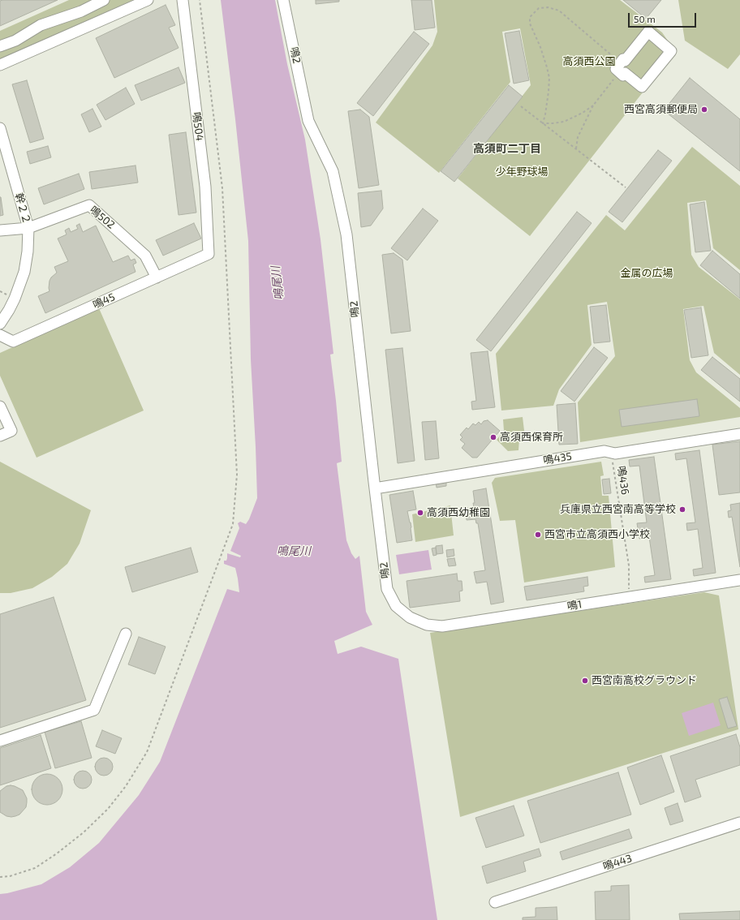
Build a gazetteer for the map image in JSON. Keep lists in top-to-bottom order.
{
  "streets": {
    "street": [
      "鳴2",
      "鳴504",
      "幹２２",
      "鳴502",
      "鳴45",
      "鳴435",
      "鳴1",
      "鳴443"
    ],
    "path": ["鳴436"]
  },
  "crossings": [
    ["鳴2", "鳴435"],
    ["鳴2", "鳴1"],
    ["鳴504", "鳴45"],
    ["幹２２", "鳴502"],
    ["鳴502", "鳴45"],
    ["鳴435", "鳴436"],
    ["鳴436", "鳴1"]
  ],
  "districts": ["高須町二丁目"],
  "water": ["鳴尾川"],
  "parks": ["高須西公園", "少年野球場", "金属の広場"],
  "places": [
    "西宮高須郵便局",
    "高須西保育所",
    "兵庫県立西宮南高等学校",
    "高須西幼稚園",
    "西宮市立高須西小学校",
    "西宮南高校グラウンド"
  ],
  "scale_bar": "50 m"
}
